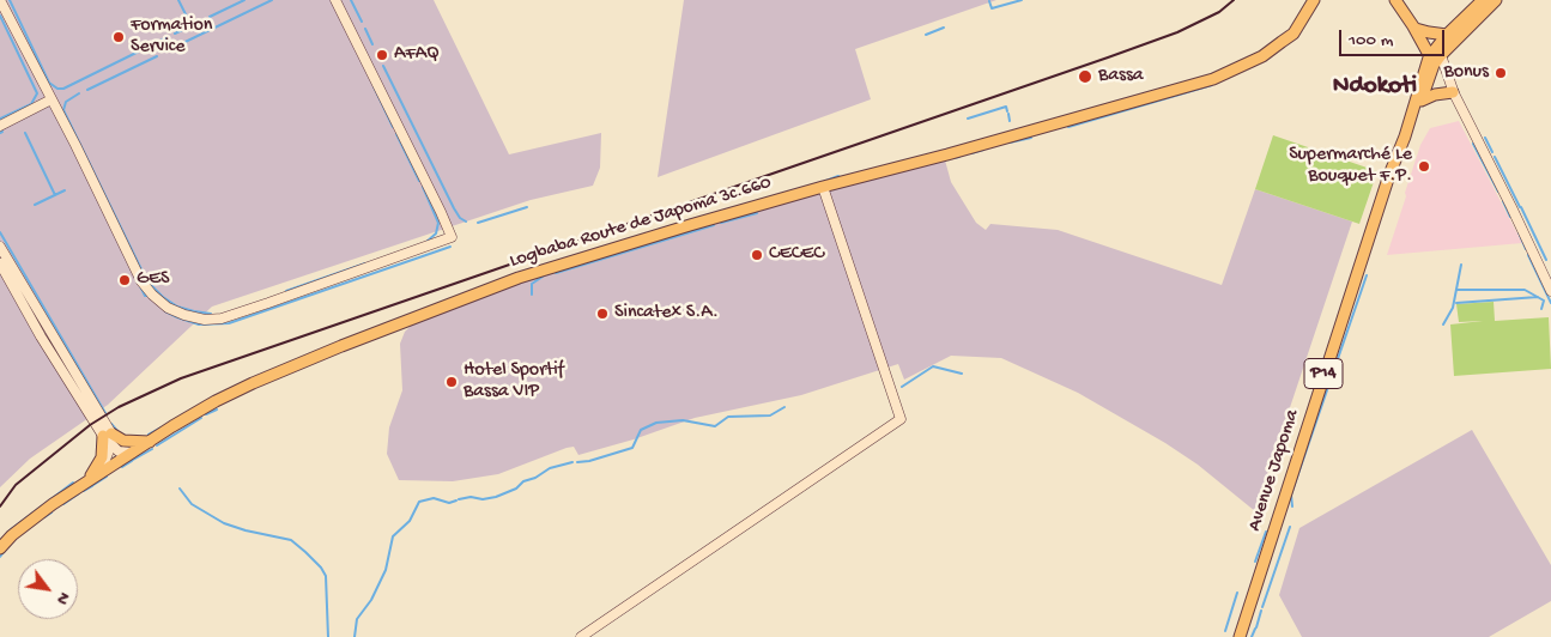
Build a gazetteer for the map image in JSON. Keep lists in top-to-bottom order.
{
  "streets": {
    "main road": ["Logbaba Route de Japoma 3c.660", "P14", "Avenue Japoma"]
  },
  "districts": ["Ndokoti"],
  "places": [
    "Formation Service",
    "AFAQ",
    "Bonus",
    "Bassa",
    "Supermarché Le Bouquet F.P.",
    "CECEC",
    "GES",
    "Sincatex S.A.",
    "Hotel Sportif Bassa VIP"
  ],
  "scale_bar": "100 m",
  "north": "bottom right"
}
